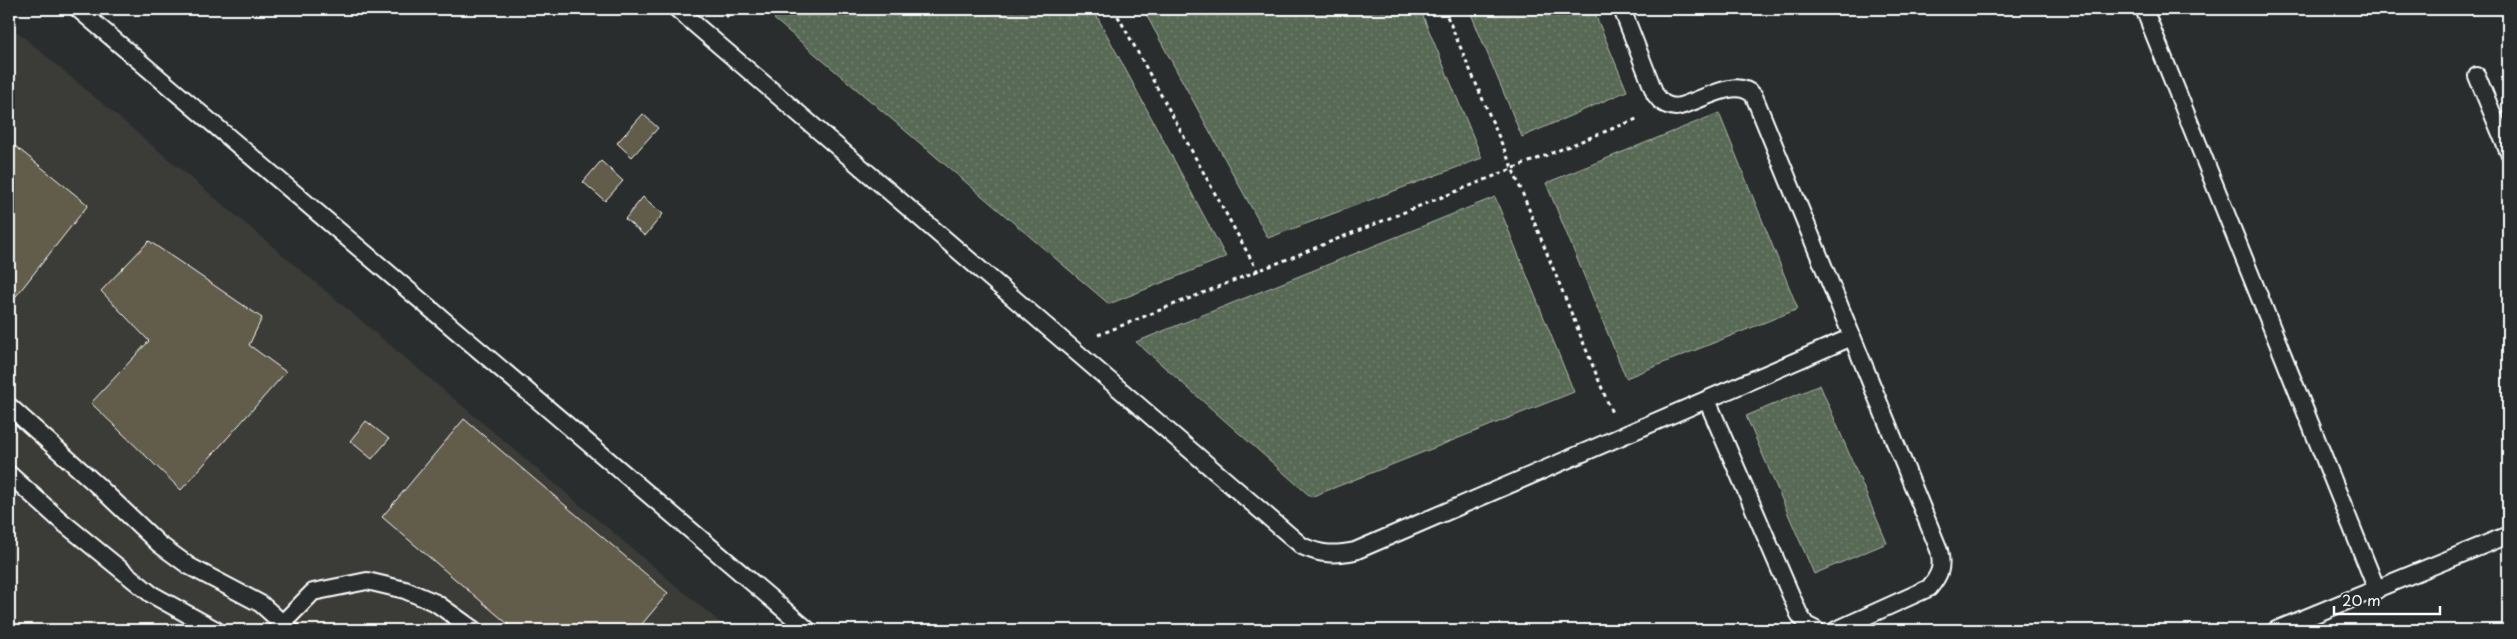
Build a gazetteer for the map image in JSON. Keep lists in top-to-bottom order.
{
  "scale_bar": "20 m"
}
